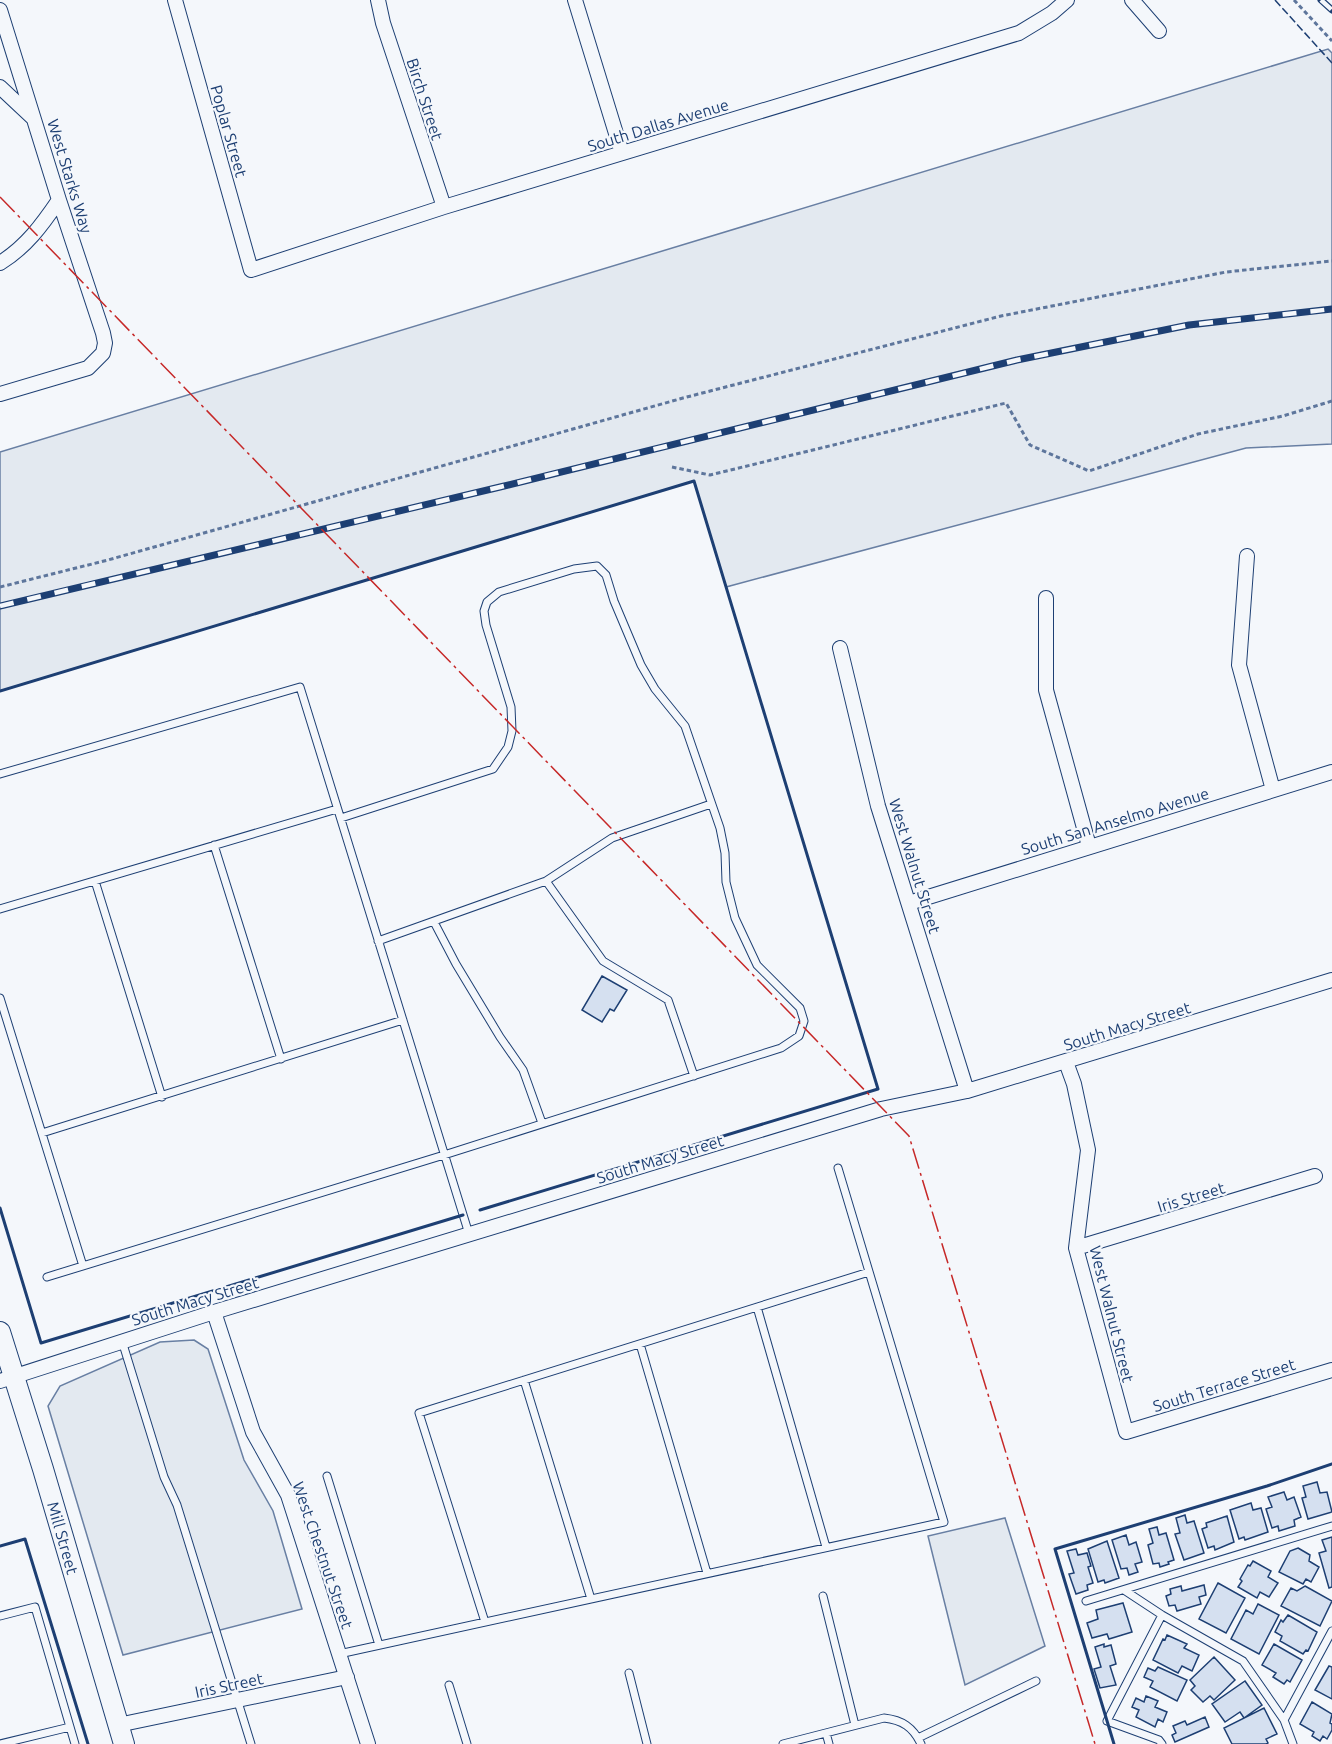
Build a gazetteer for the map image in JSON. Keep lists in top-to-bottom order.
{
  "streets": {
    "main road": ["Mill Street"],
    "street": [
      "Birch Street",
      "South Dallas Avenue",
      "Poplar Street",
      "West Starks Way",
      "South San Anselmo Avenue",
      "West Walnut Street",
      "South Macy Street",
      "Iris Street",
      "South Terrace Street",
      "West Chestnut Street"
    ]
  },
  "crossings": [
    ["Birch Street", "South Dallas Avenue"],
    ["South Dallas Avenue", "Poplar Street"],
    ["South San Anselmo Avenue", "West Walnut Street"],
    ["West Walnut Street", "South Macy Street"],
    ["West Walnut Street", "Iris Street"],
    ["West Walnut Street", "South Terrace Street"],
    ["South Macy Street", "Mill Street"],
    ["South Macy Street", "West Chestnut Street"],
    ["Iris Street", "Mill Street"],
    ["Iris Street", "West Chestnut Street"]
  ]
}
